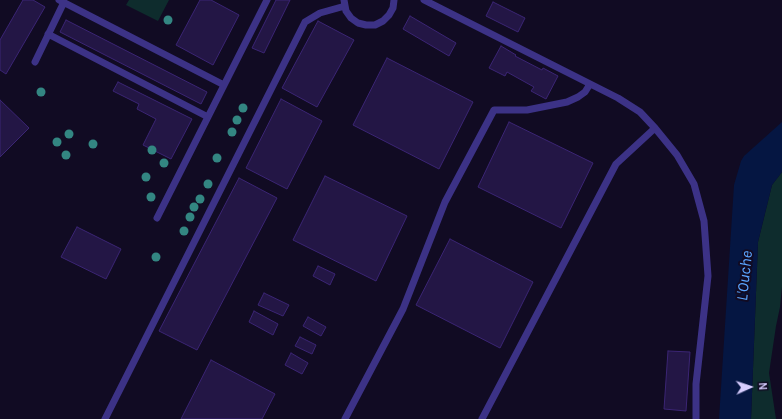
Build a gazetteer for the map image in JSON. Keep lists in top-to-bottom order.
{
  "water": ["L'Ouche"],
  "north": "right"
}
